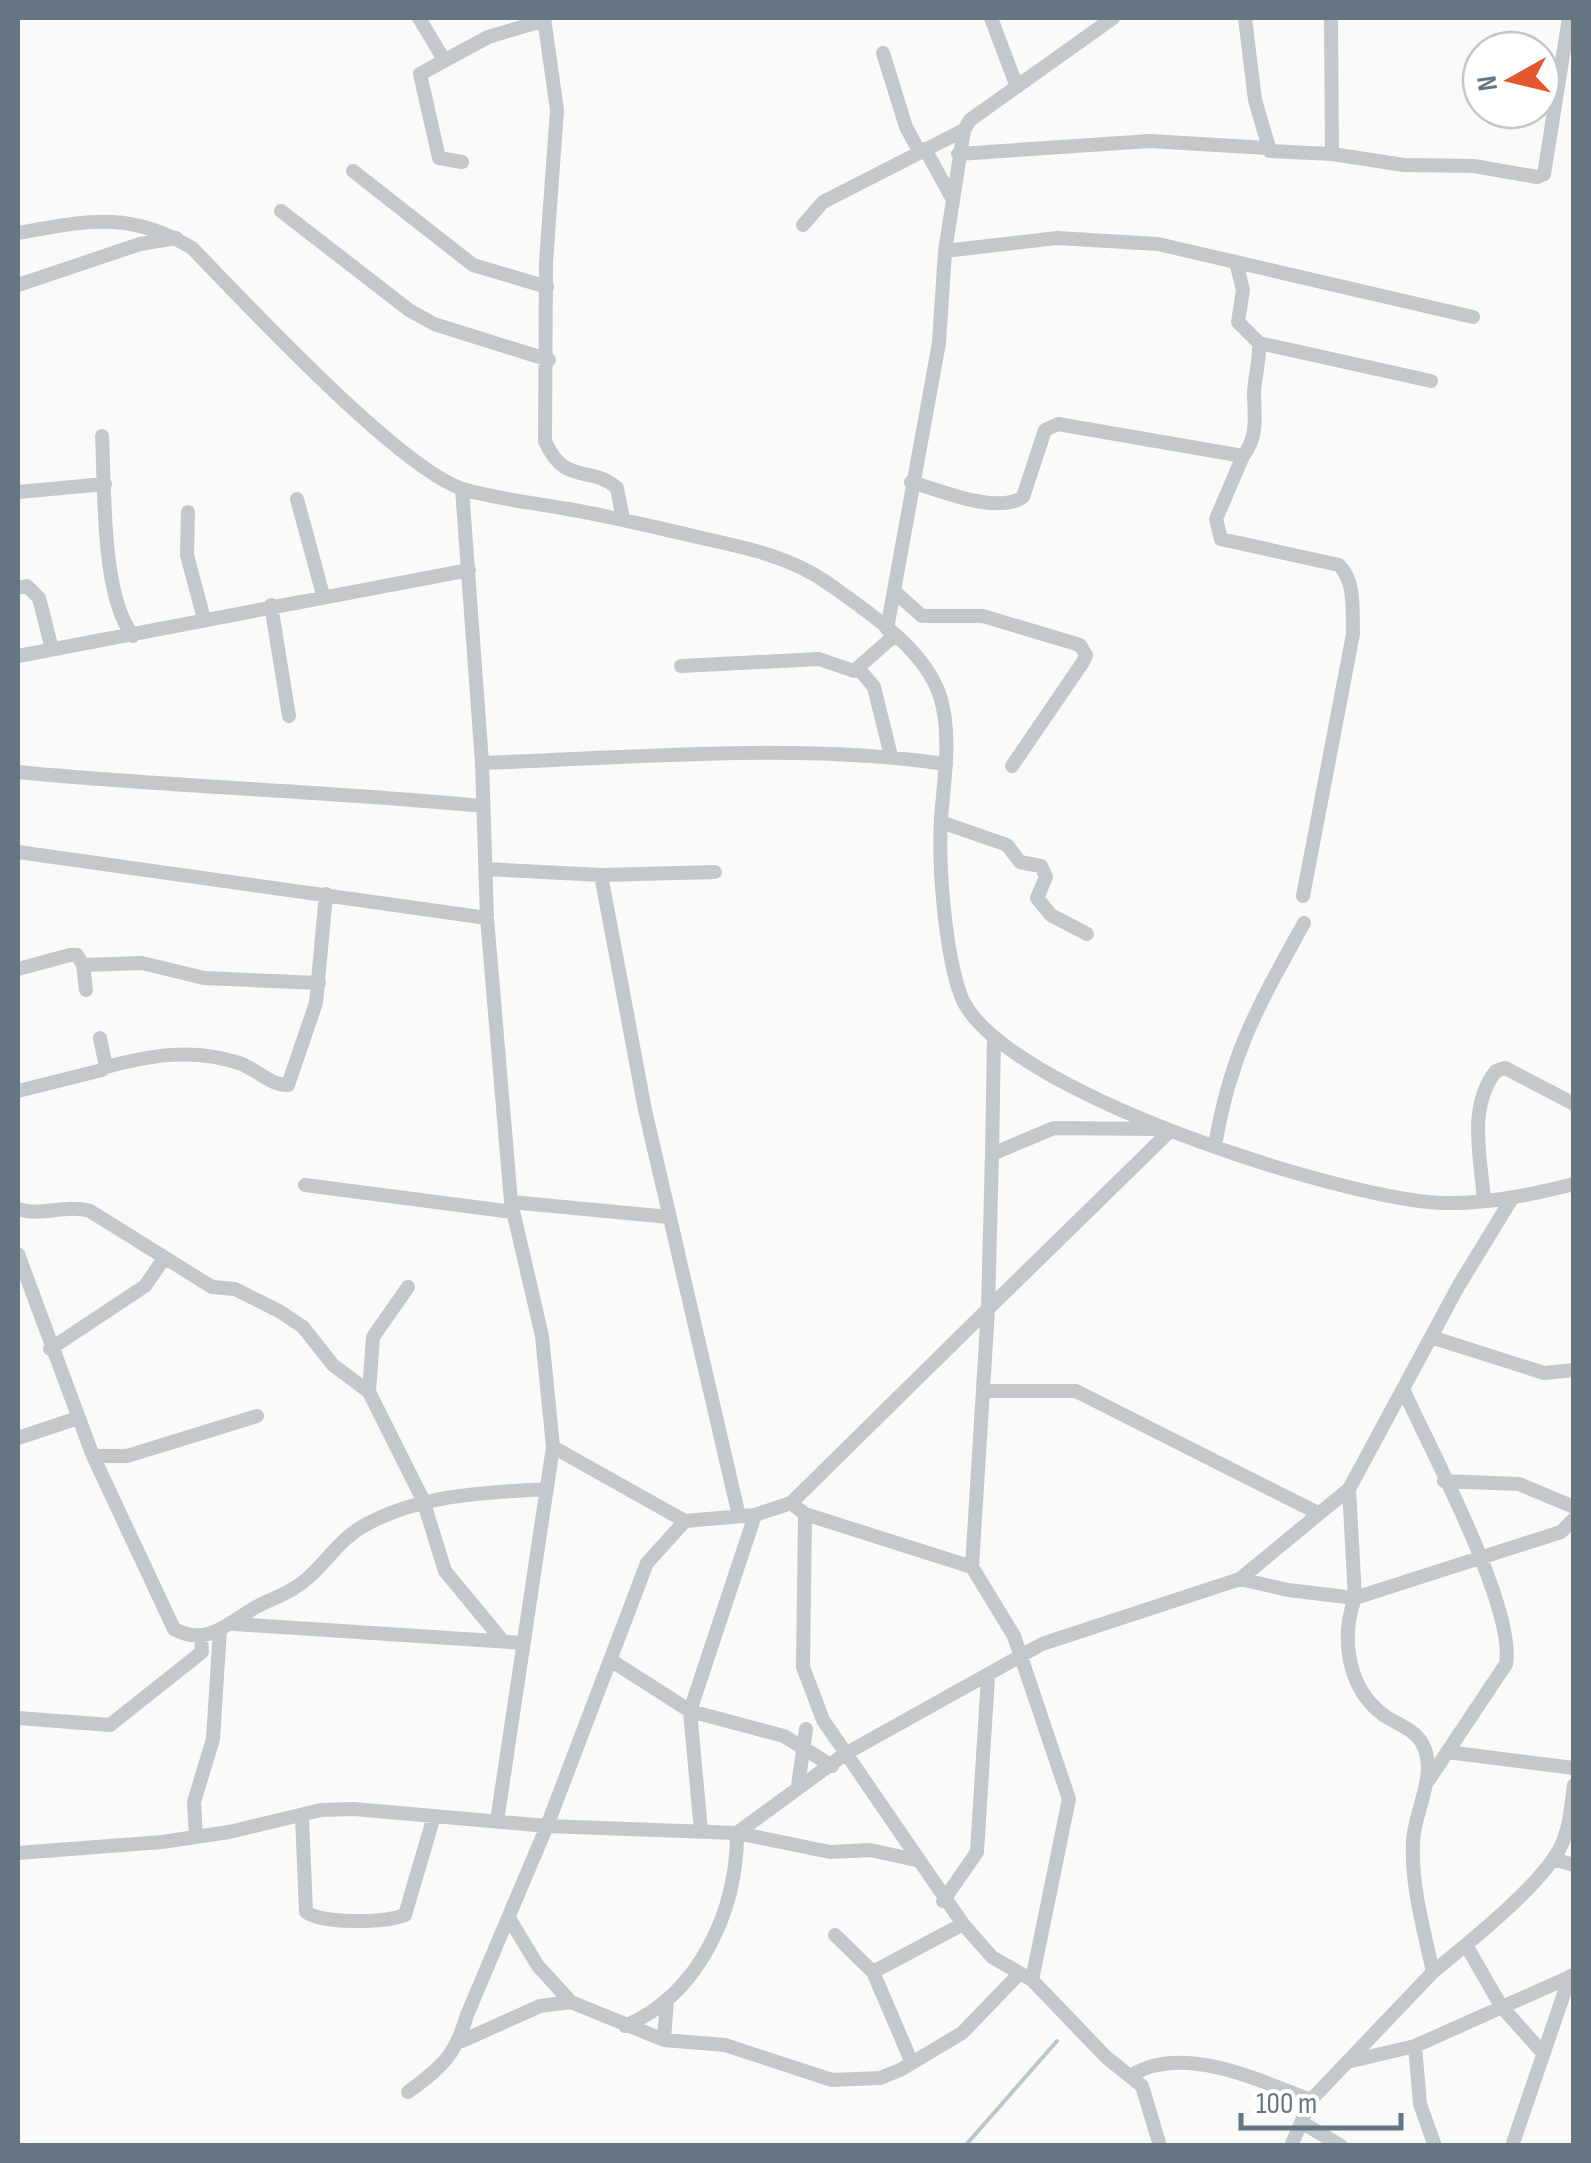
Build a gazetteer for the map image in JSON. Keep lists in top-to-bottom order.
{
  "scale_bar": "100 m",
  "north": "left"
}
